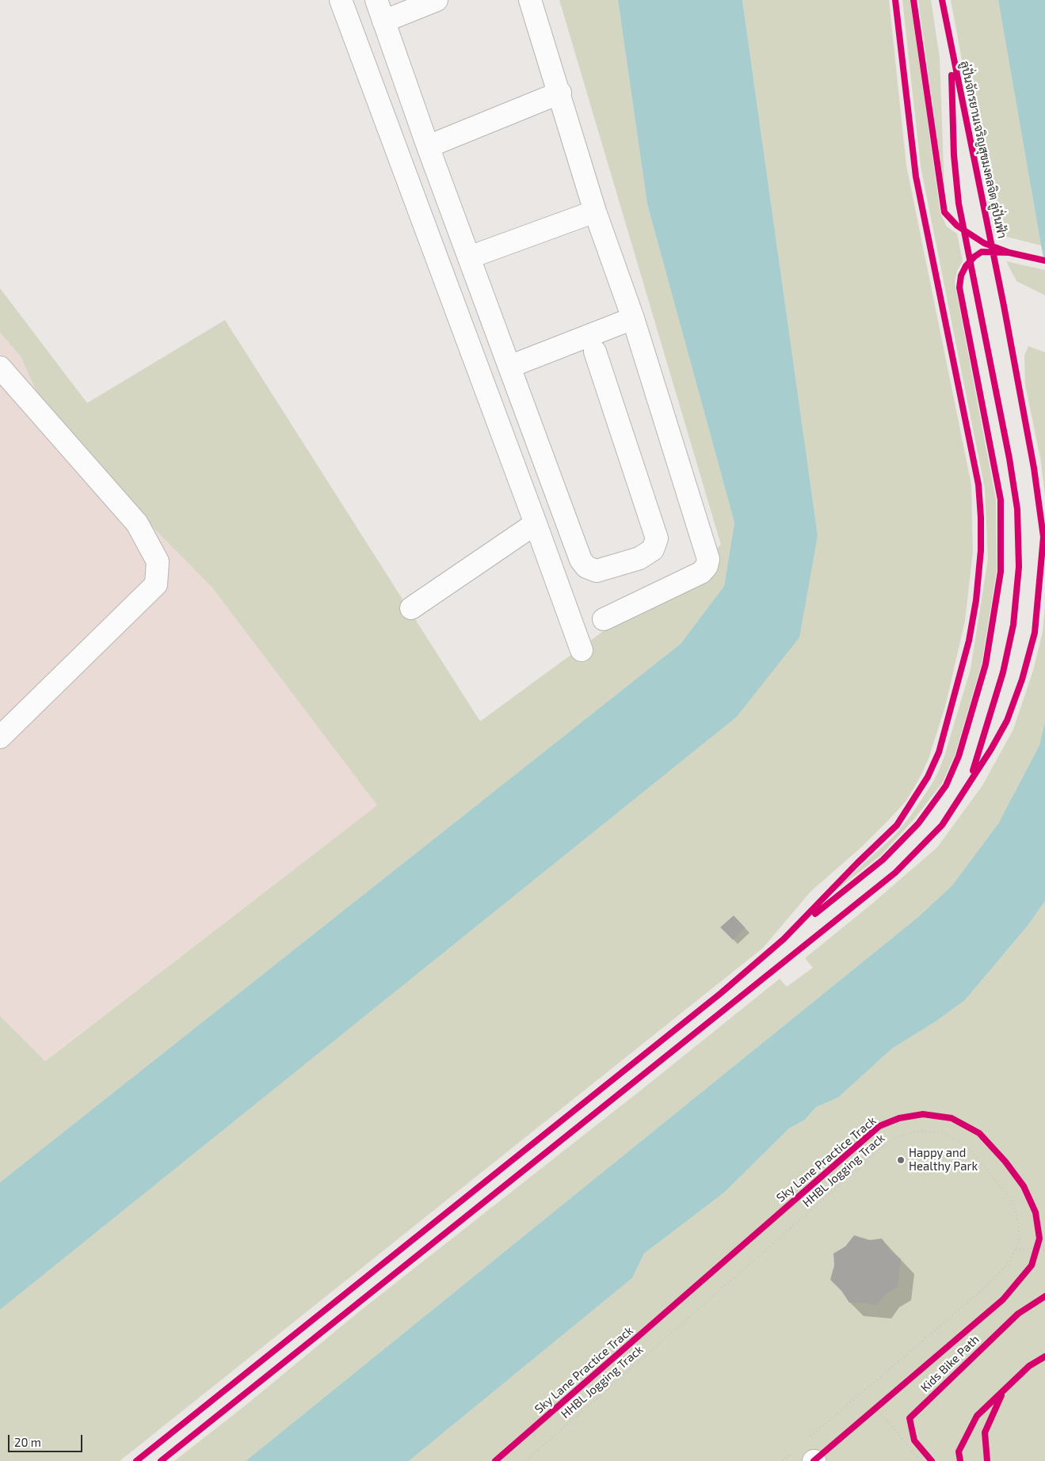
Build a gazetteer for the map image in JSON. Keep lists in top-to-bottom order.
{
  "streets": {
    "path": ["HHBL Jogging Track"],
    "cycle path": ["ลู่ปั่นจักรยานเจริญสุขมงคลจิต ลู่ปั่นฟ้า", "Sky Lane Practice Track", "Kids Bike Path"]
  },
  "places": ["Happy and Healthy Park"],
  "scale_bar": "20 m"
}
